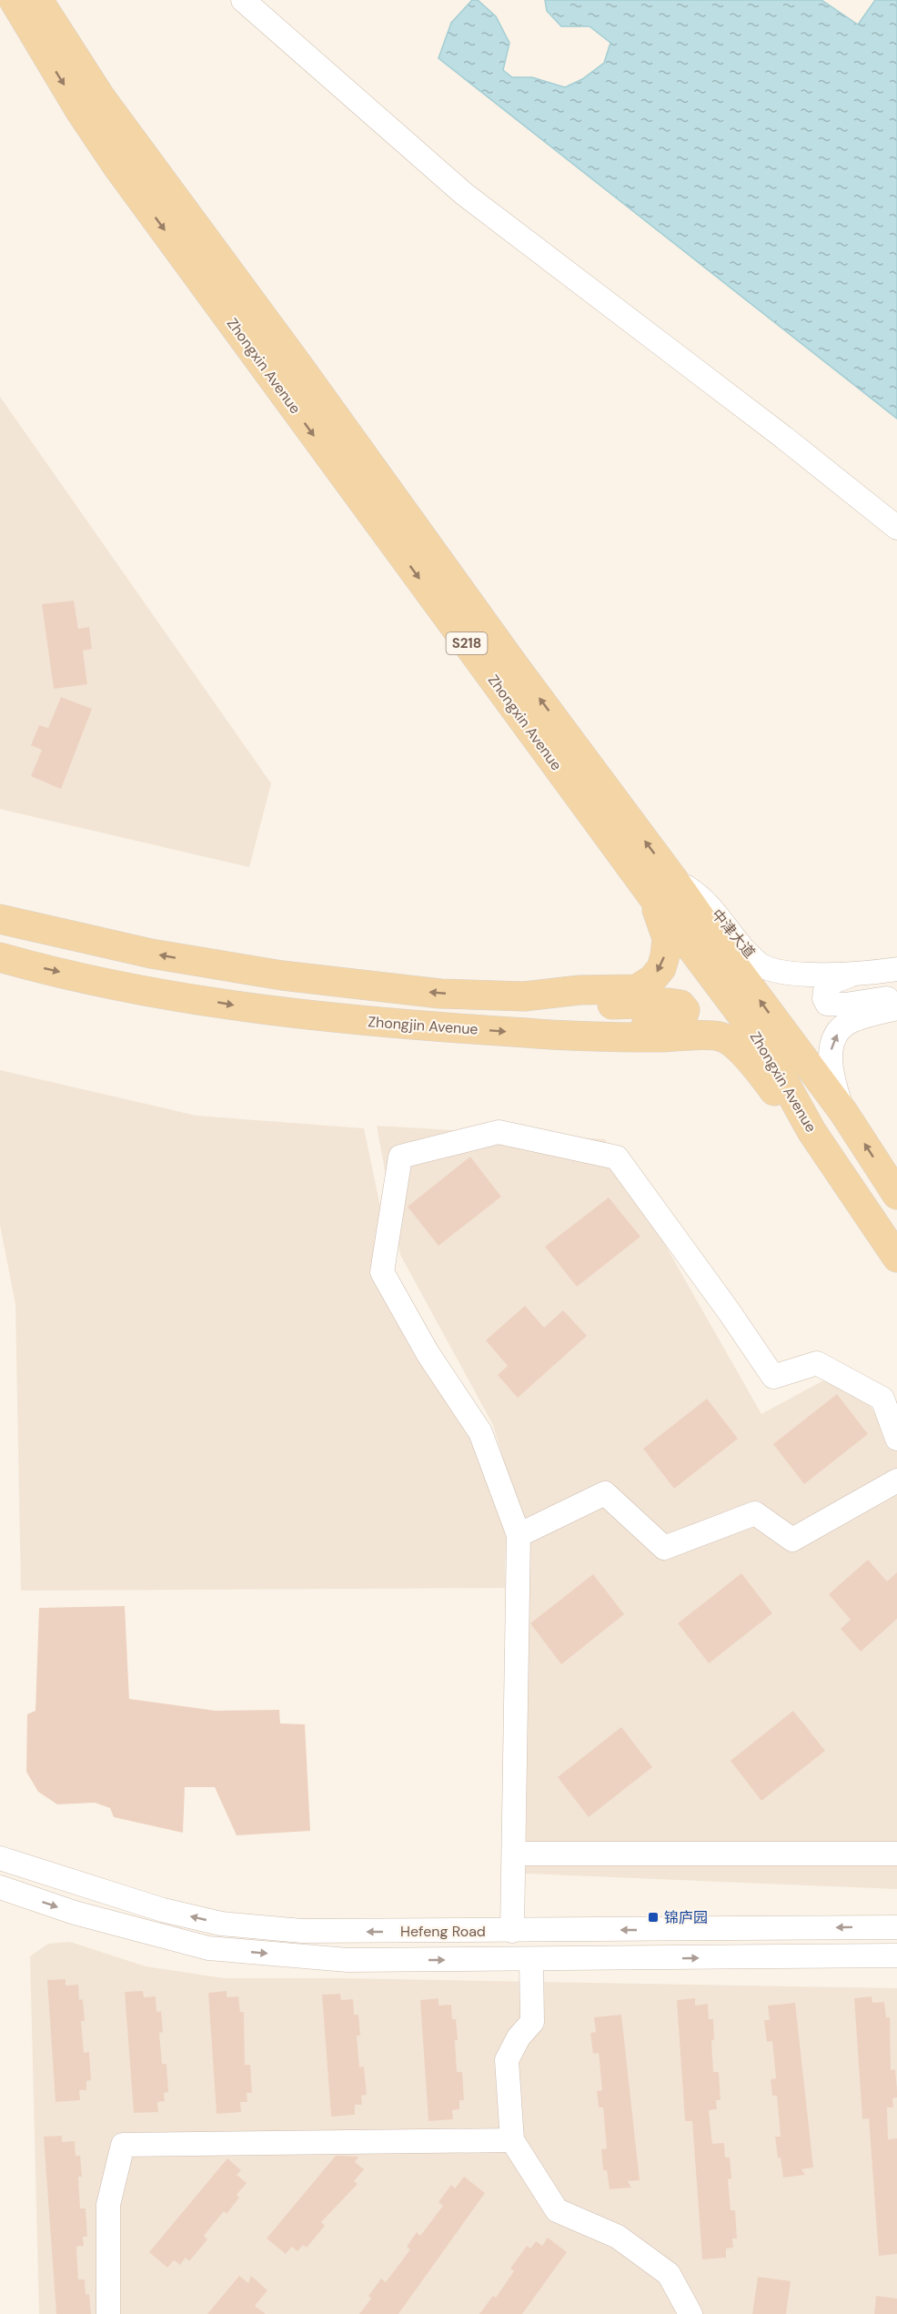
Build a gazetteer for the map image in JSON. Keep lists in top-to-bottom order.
{
  "streets": {
    "main road": ["Zhongxin Avenue", "S218", "Zhongjin Avenue"],
    "street": ["中津大道", "Hefeng Road"]
  },
  "crossings": [
    ["Zhongxin Avenue", "中津大道"],
    ["Zhongxin Avenue", "Zhongjin Avenue"]
  ],
  "places": {
    "transit": ["锦庐园"]
  }
}
